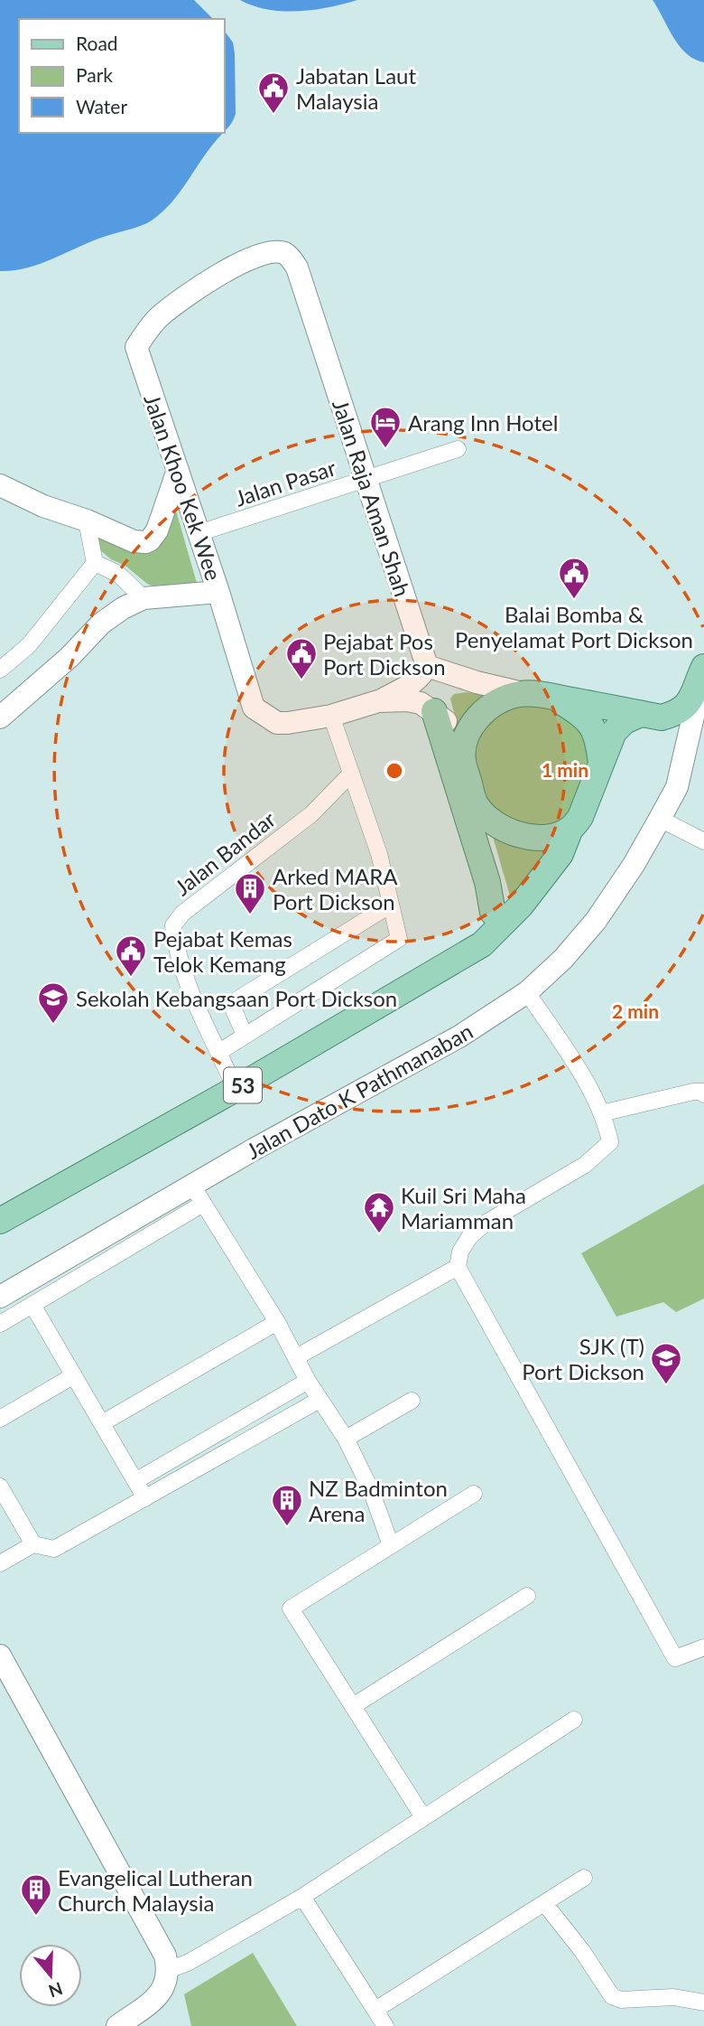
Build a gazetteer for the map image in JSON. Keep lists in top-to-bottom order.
{
  "streets": {
    "main road": ["53"],
    "street": [
      "Jalan Pasar",
      "Jalan Khoo Kek Wee",
      "Jalan Raja Aman Shah",
      "Jalan Bandar",
      "Jalan Dato K Pathmanaban"
    ]
  },
  "crossings": [
    ["Jalan Pasar", "Jalan Khoo Kek Wee"],
    ["Jalan Pasar", "Jalan Raja Aman Shah"],
    ["Jalan Khoo Kek Wee", "Jalan Raja Aman Shah"],
    ["Jalan Bandar", "53"]
  ],
  "places": {
    "public building": [
      "Jabatan Laut Malaysia",
      "Balai Bomba & Penyelamat Port Dickson",
      "Pejabat Pos Port Dickson",
      "Pejabat Kemas Telok Kemang"
    ],
    "hotel": ["Arang Inn Hotel"],
    "building": ["Arked MARA Port Dickson", "NZ Badminton Arena", "Evangelical Lutheran Church Malaysia"],
    "school or university": ["Sekolah Kebangsaan Port Dickson", "SJK (T) Port Dickson"],
    "temple": ["Kuil Sri Maha Mariamman"]
  },
  "legend": ["Road", "Park", "Water"],
  "north": "bottom",
  "rings": ["1 min", "2 min"]
}
